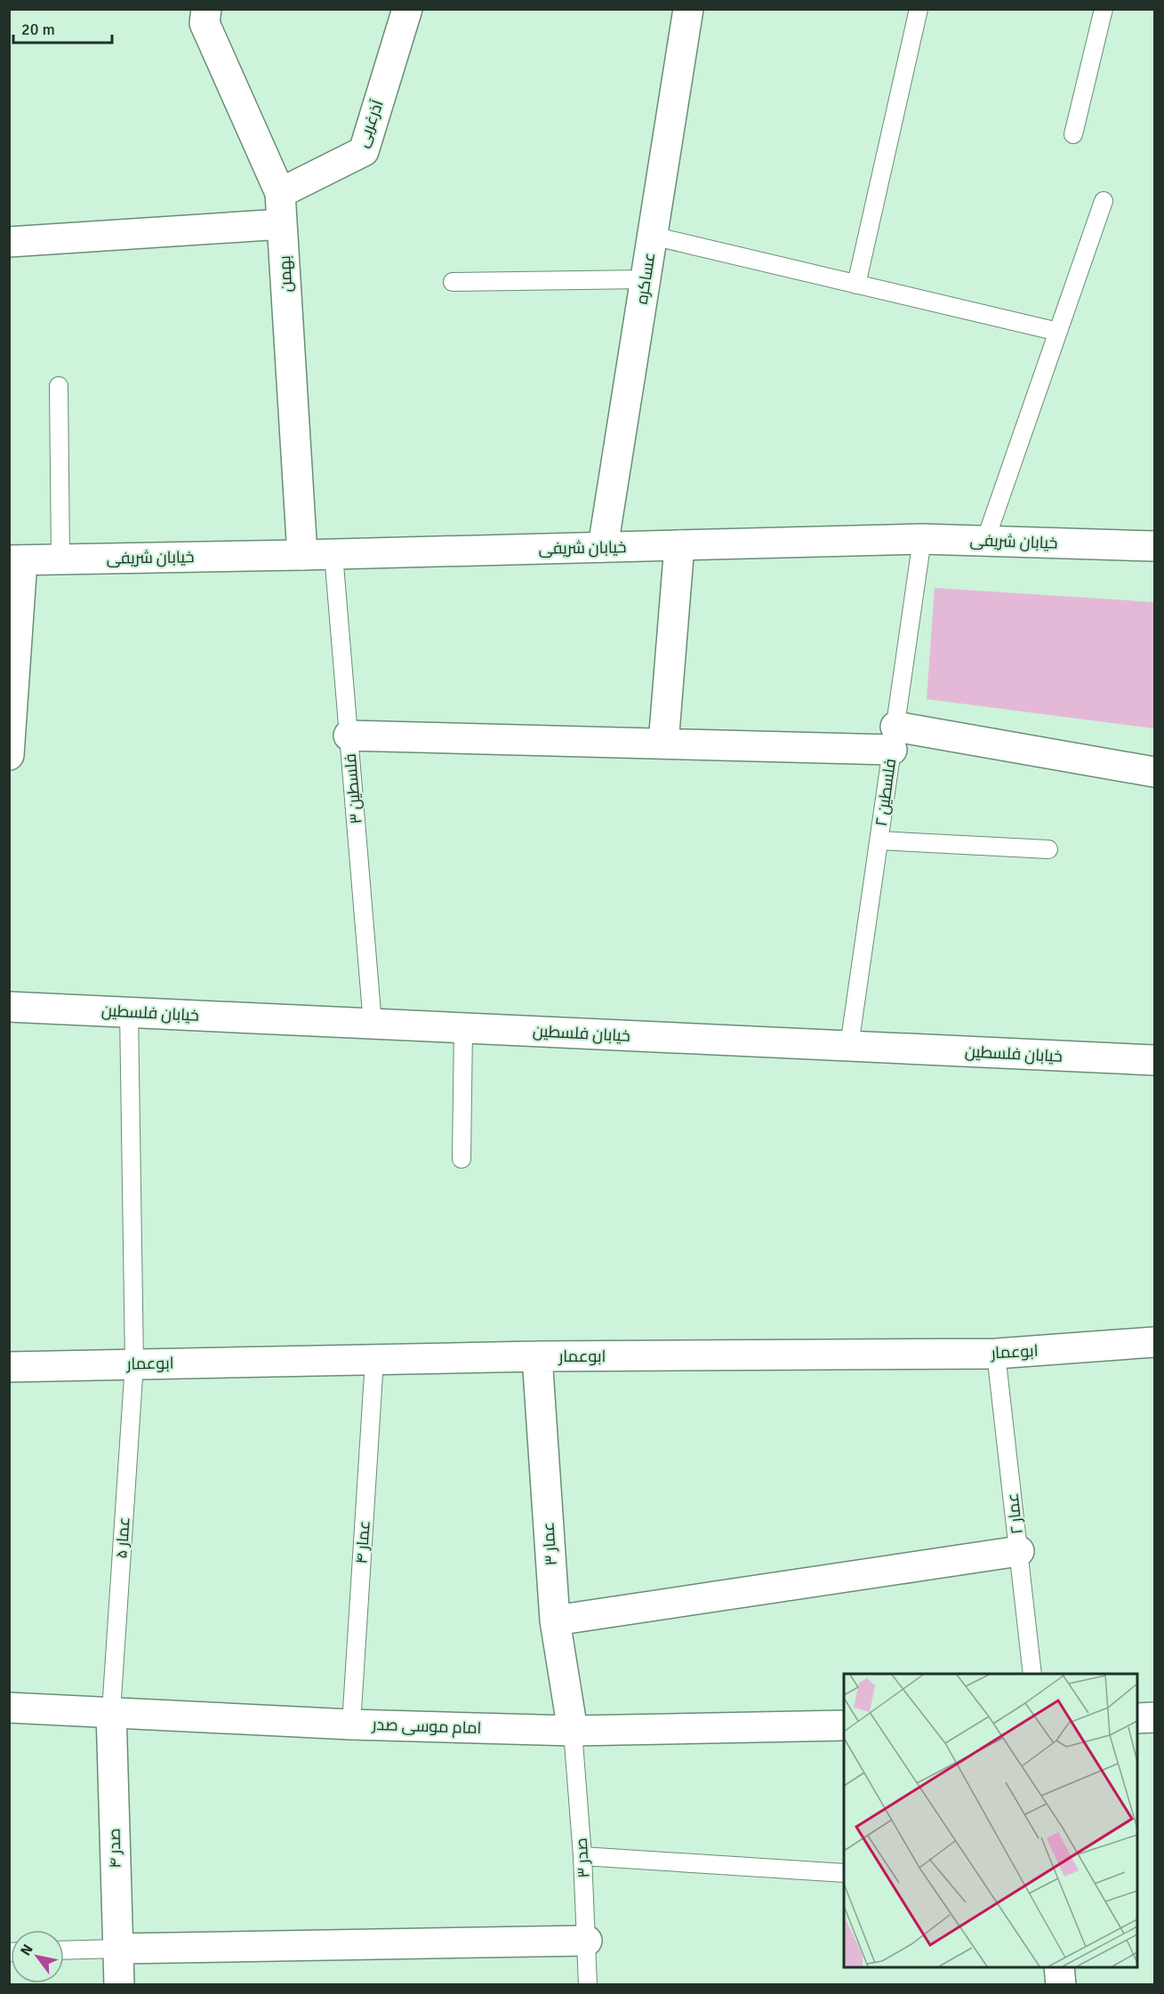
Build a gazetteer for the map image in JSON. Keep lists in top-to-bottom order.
{
  "streets": {
    "street": [
      "آذرغربی",
      "بهمن",
      "عساکره",
      "خیابان شریفی",
      "خیابان فلسطین",
      "ابوعمار",
      "عمار ۳",
      "امام موسی صدر",
      "صدر ۴"
    ],
    "lane": [
      "فلسطین ۳",
      "فلسطین ۲",
      "عمار ۲",
      "عمار ۵",
      "عمار ۴",
      "صدر ۳"
    ]
  },
  "crossings": [
    ["آذرغربی", "بهمن"],
    ["بهمن", "خیابان شریفی"],
    ["عساکره", "خیابان شریفی"],
    ["خیابان شریفی", "فلسطین ۳"],
    ["خیابان شریفی", "فلسطین ۲"],
    ["فلسطین ۳", "خیابان فلسطین"],
    ["فلسطین ۲", "خیابان فلسطین"],
    ["خیابان فلسطین", "عمار ۵"],
    ["ابوعمار", "عمار ۲"],
    ["ابوعمار", "عمار ۵"],
    ["ابوعمار", "عمار ۴"],
    ["ابوعمار", "عمار ۳"],
    ["عمار ۵", "امام موسی صدر"],
    ["عمار ۵", "صدر ۴"],
    ["عمار ۴", "امام موسی صدر"],
    ["عمار ۳", "امام موسی صدر"],
    ["عمار ۳", "صدر ۳"],
    ["امام موسی صدر", "صدر ۴"],
    ["امام موسی صدر", "صدر ۳"]
  ],
  "scale_bar": "20 m",
  "north": "top left"
}
